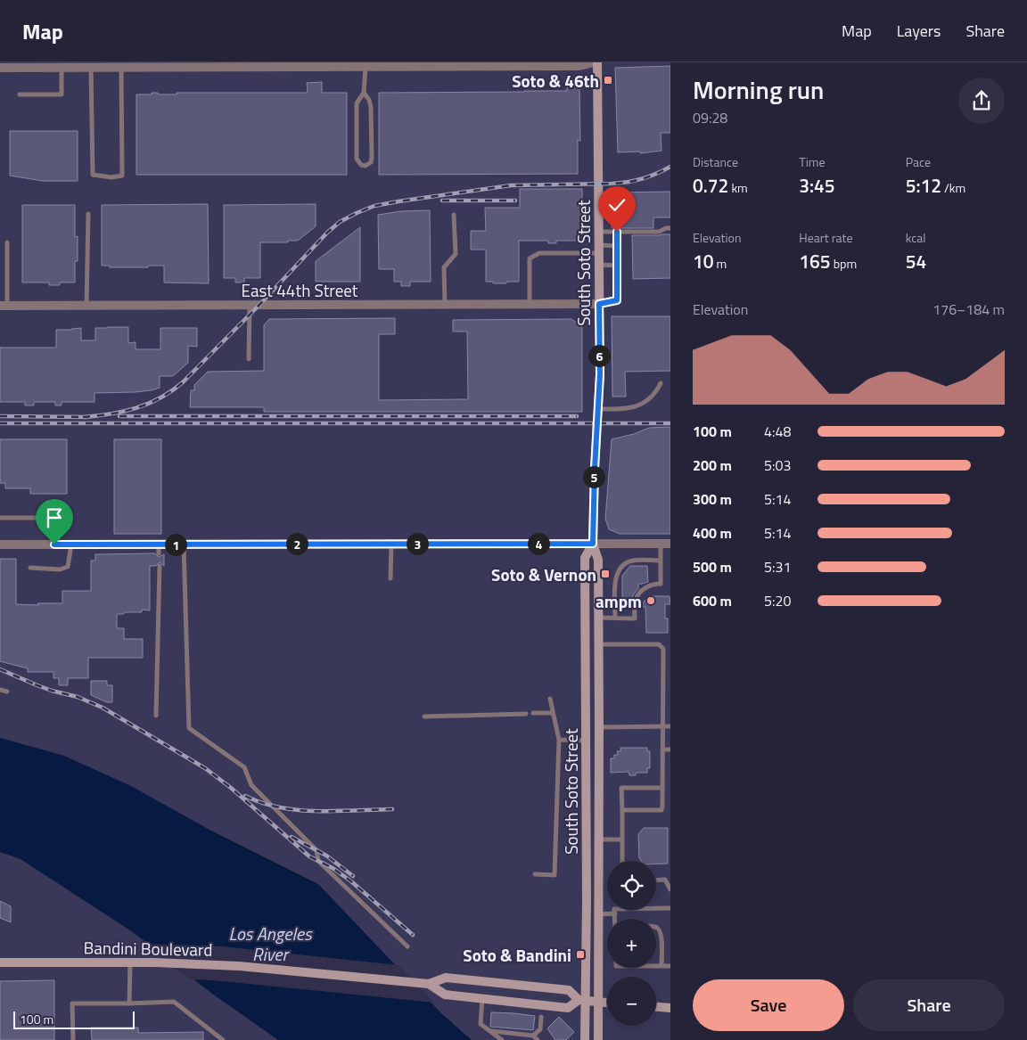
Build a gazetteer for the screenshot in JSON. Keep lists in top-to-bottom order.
{
  "streets": {
    "main road": ["South Soto Street", "Bandini Boulevard"],
    "street": ["East 44th Street"]
  },
  "crossings": [
    ["South Soto Street", "East 44th Street"],
    ["South Soto Street", "Bandini Boulevard"]
  ],
  "water": ["Los Angeles River"],
  "places": {
    "transit": ["Soto & 46th", "Soto & Vernon", "Soto & Bandini"],
    "other": ["ampm"]
  },
  "scale_bar": "100 m",
  "page": {
    "header": "Map",
    "nav": ["Map", "Layers", "Share"],
    "heading": ["Morning run", "09:28"],
    "stats": [
      ["Distance", "0.72 km"],
      ["Time", "3:45"],
      ["Pace", "5:12 /km"],
      ["Elevation", "10 m"],
      ["Heart rate", "165 bpm"],
      ["kcal", "54"]
    ],
    "chart": ["Elevation", "176–184 m"],
    "pins": [
      "6",
      "5",
      "2",
      "3",
      "4",
      "1"
    ],
    "list": [
      {
        "name": "100 m",
        "note": "4:48"
      },
      {
        "name": "200 m",
        "note": "5:03"
      },
      {
        "name": "300 m",
        "note": "5:14"
      },
      {
        "name": "400 m",
        "note": "5:14"
      },
      {
        "name": "500 m",
        "note": "5:31"
      },
      {
        "name": "600 m",
        "note": "5:20"
      }
    ],
    "map_buttons": ["+", "−"],
    "buttons": ["Save", "Share"],
    "scale": "100 m"
  }
}
